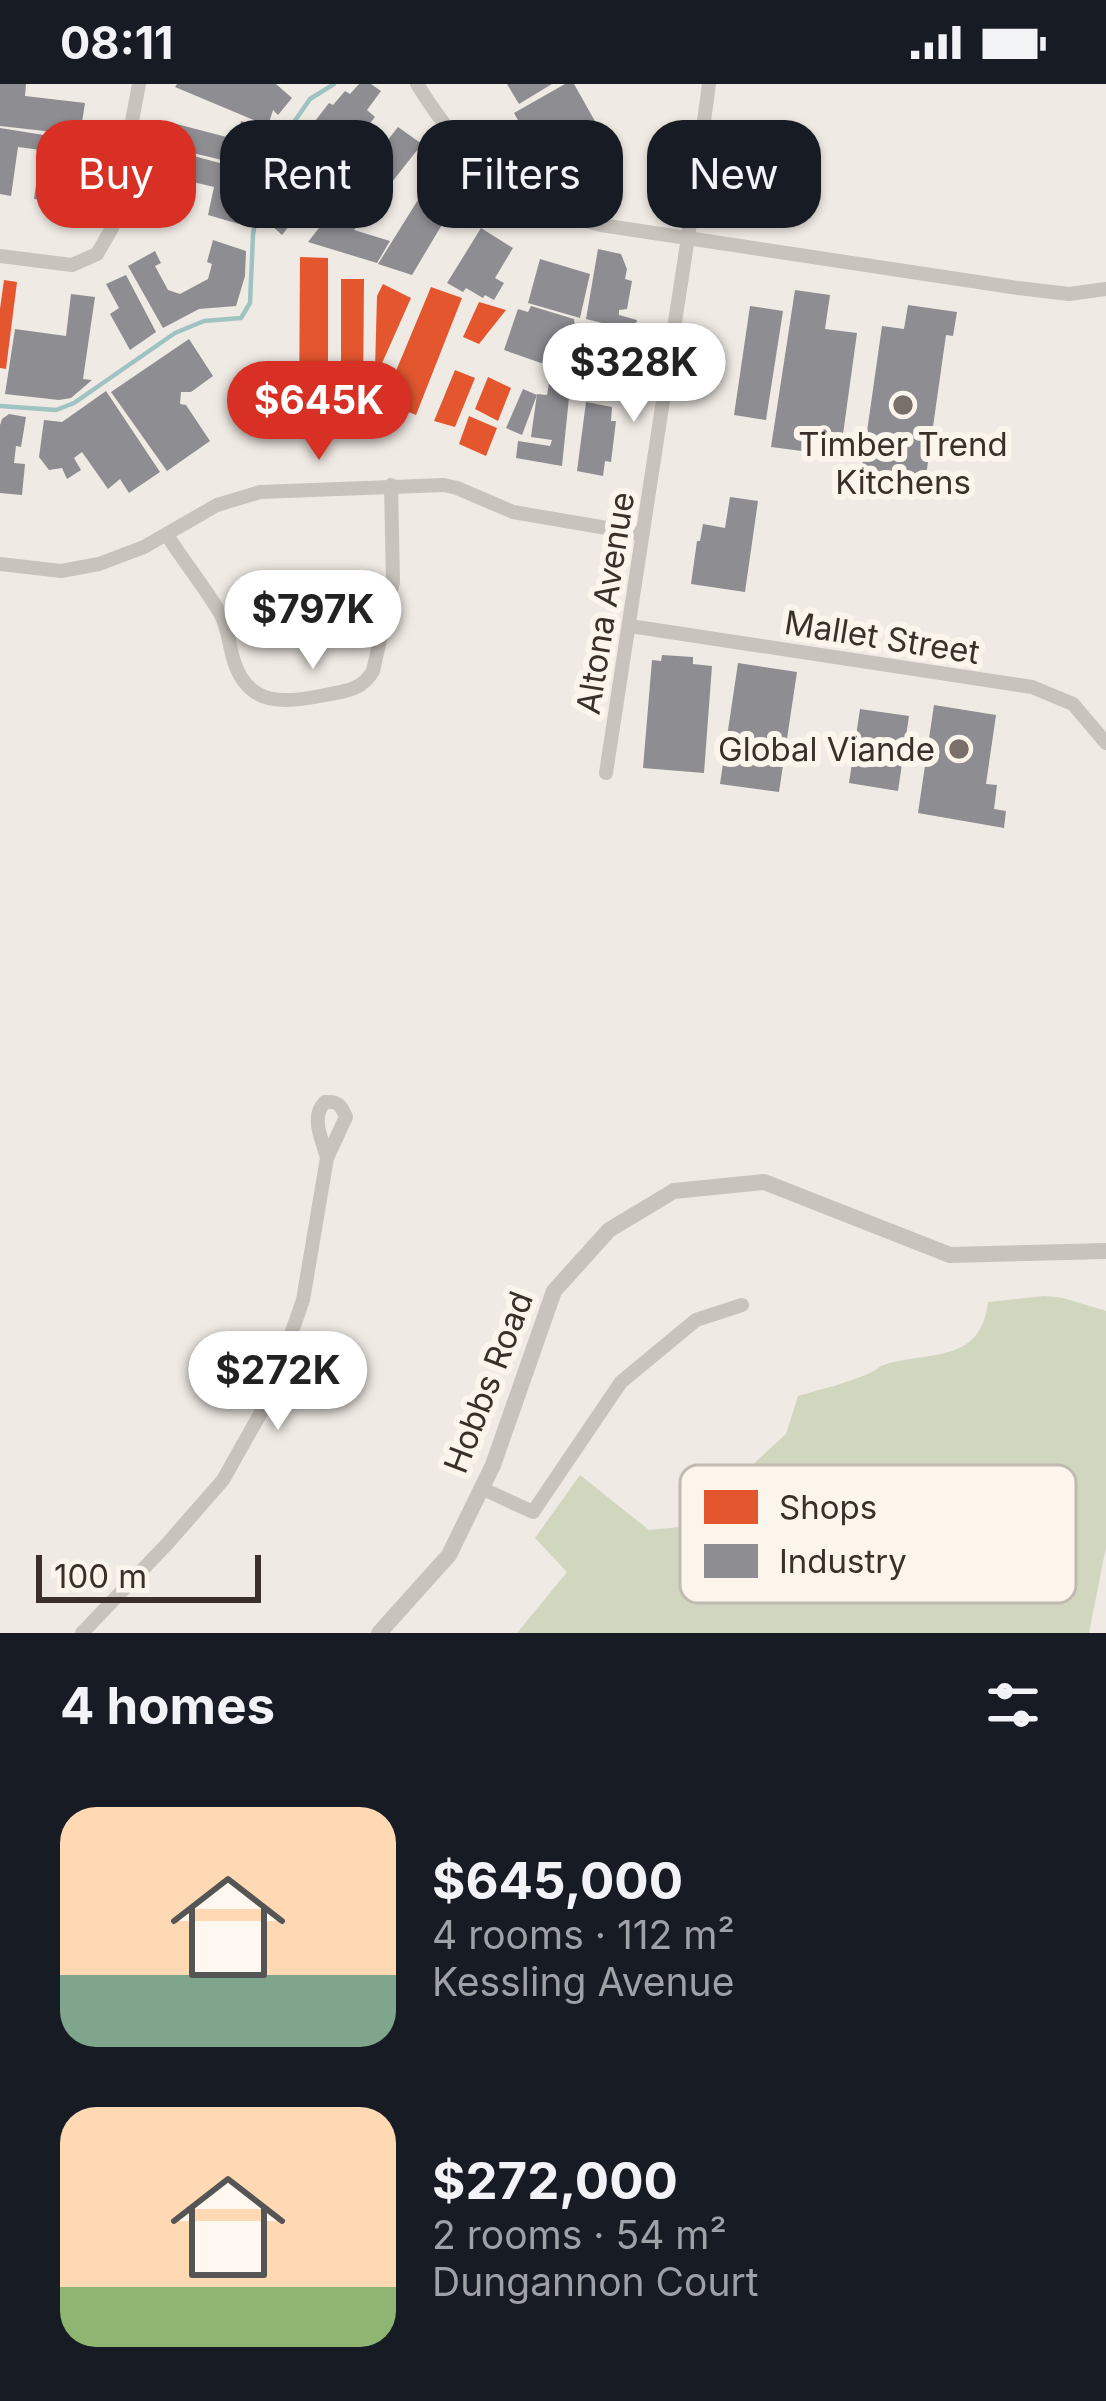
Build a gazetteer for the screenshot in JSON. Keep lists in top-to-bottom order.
{
  "streets": {
    "street": ["Altona Avenue", "Mallet Street", "Hobbs Road"]
  },
  "crossings": [
    ["Altona Avenue", "Mallet Street"]
  ],
  "places": ["Timber Trend Kitchens", "Global Viande"],
  "legend": ["Shops", "Industry"],
  "scale_bar": "100 m",
  "page": {
    "status": "08:11",
    "chip": [
      "Buy",
      "Rent",
      "Filters",
      "New"
    ],
    "price": [
      "$328K",
      "$645K",
      "$797K",
      "$272K"
    ],
    "scale": "100 m",
    "heading": "4 homes",
    "list": [
      {
        "name": "$645,000",
        "note": "4 rooms · 112 m² · Kessling Avenue"
      },
      {
        "name": "$272,000",
        "note": "2 rooms · 54 m² · Dungannon Court"
      }
    ]
  }
}
